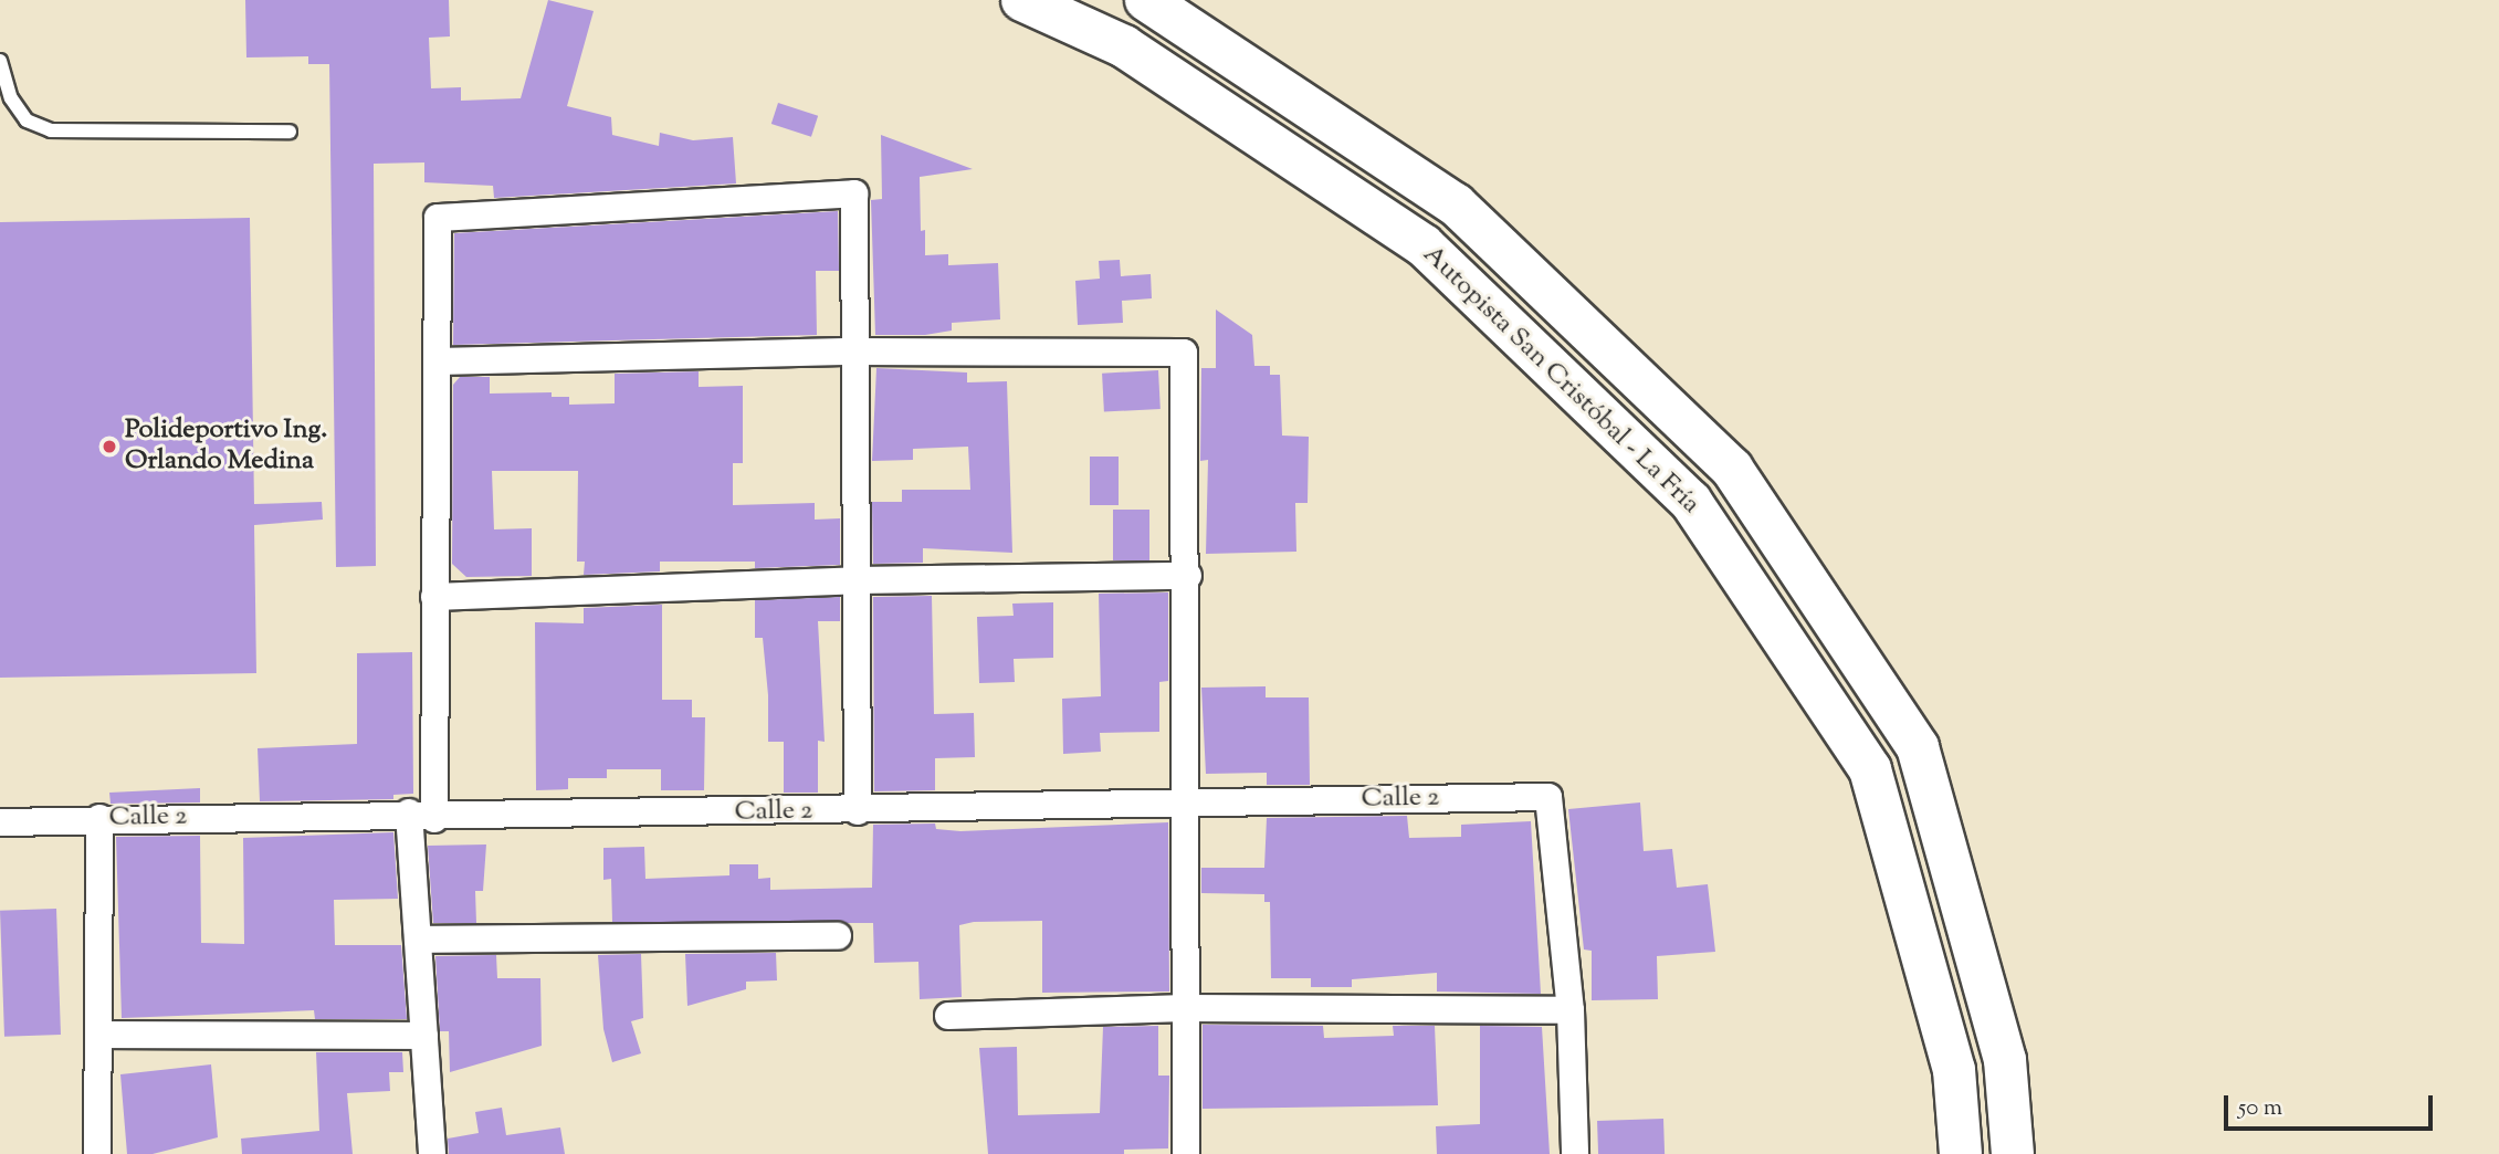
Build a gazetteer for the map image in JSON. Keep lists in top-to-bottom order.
{
  "streets": {
    "highway": ["Autopista San Cristóbal - La Fría"],
    "street": ["Calle 2"]
  },
  "places": ["Polideportivo Ing. Orlando Medina"],
  "scale_bar": "50 m"
}
